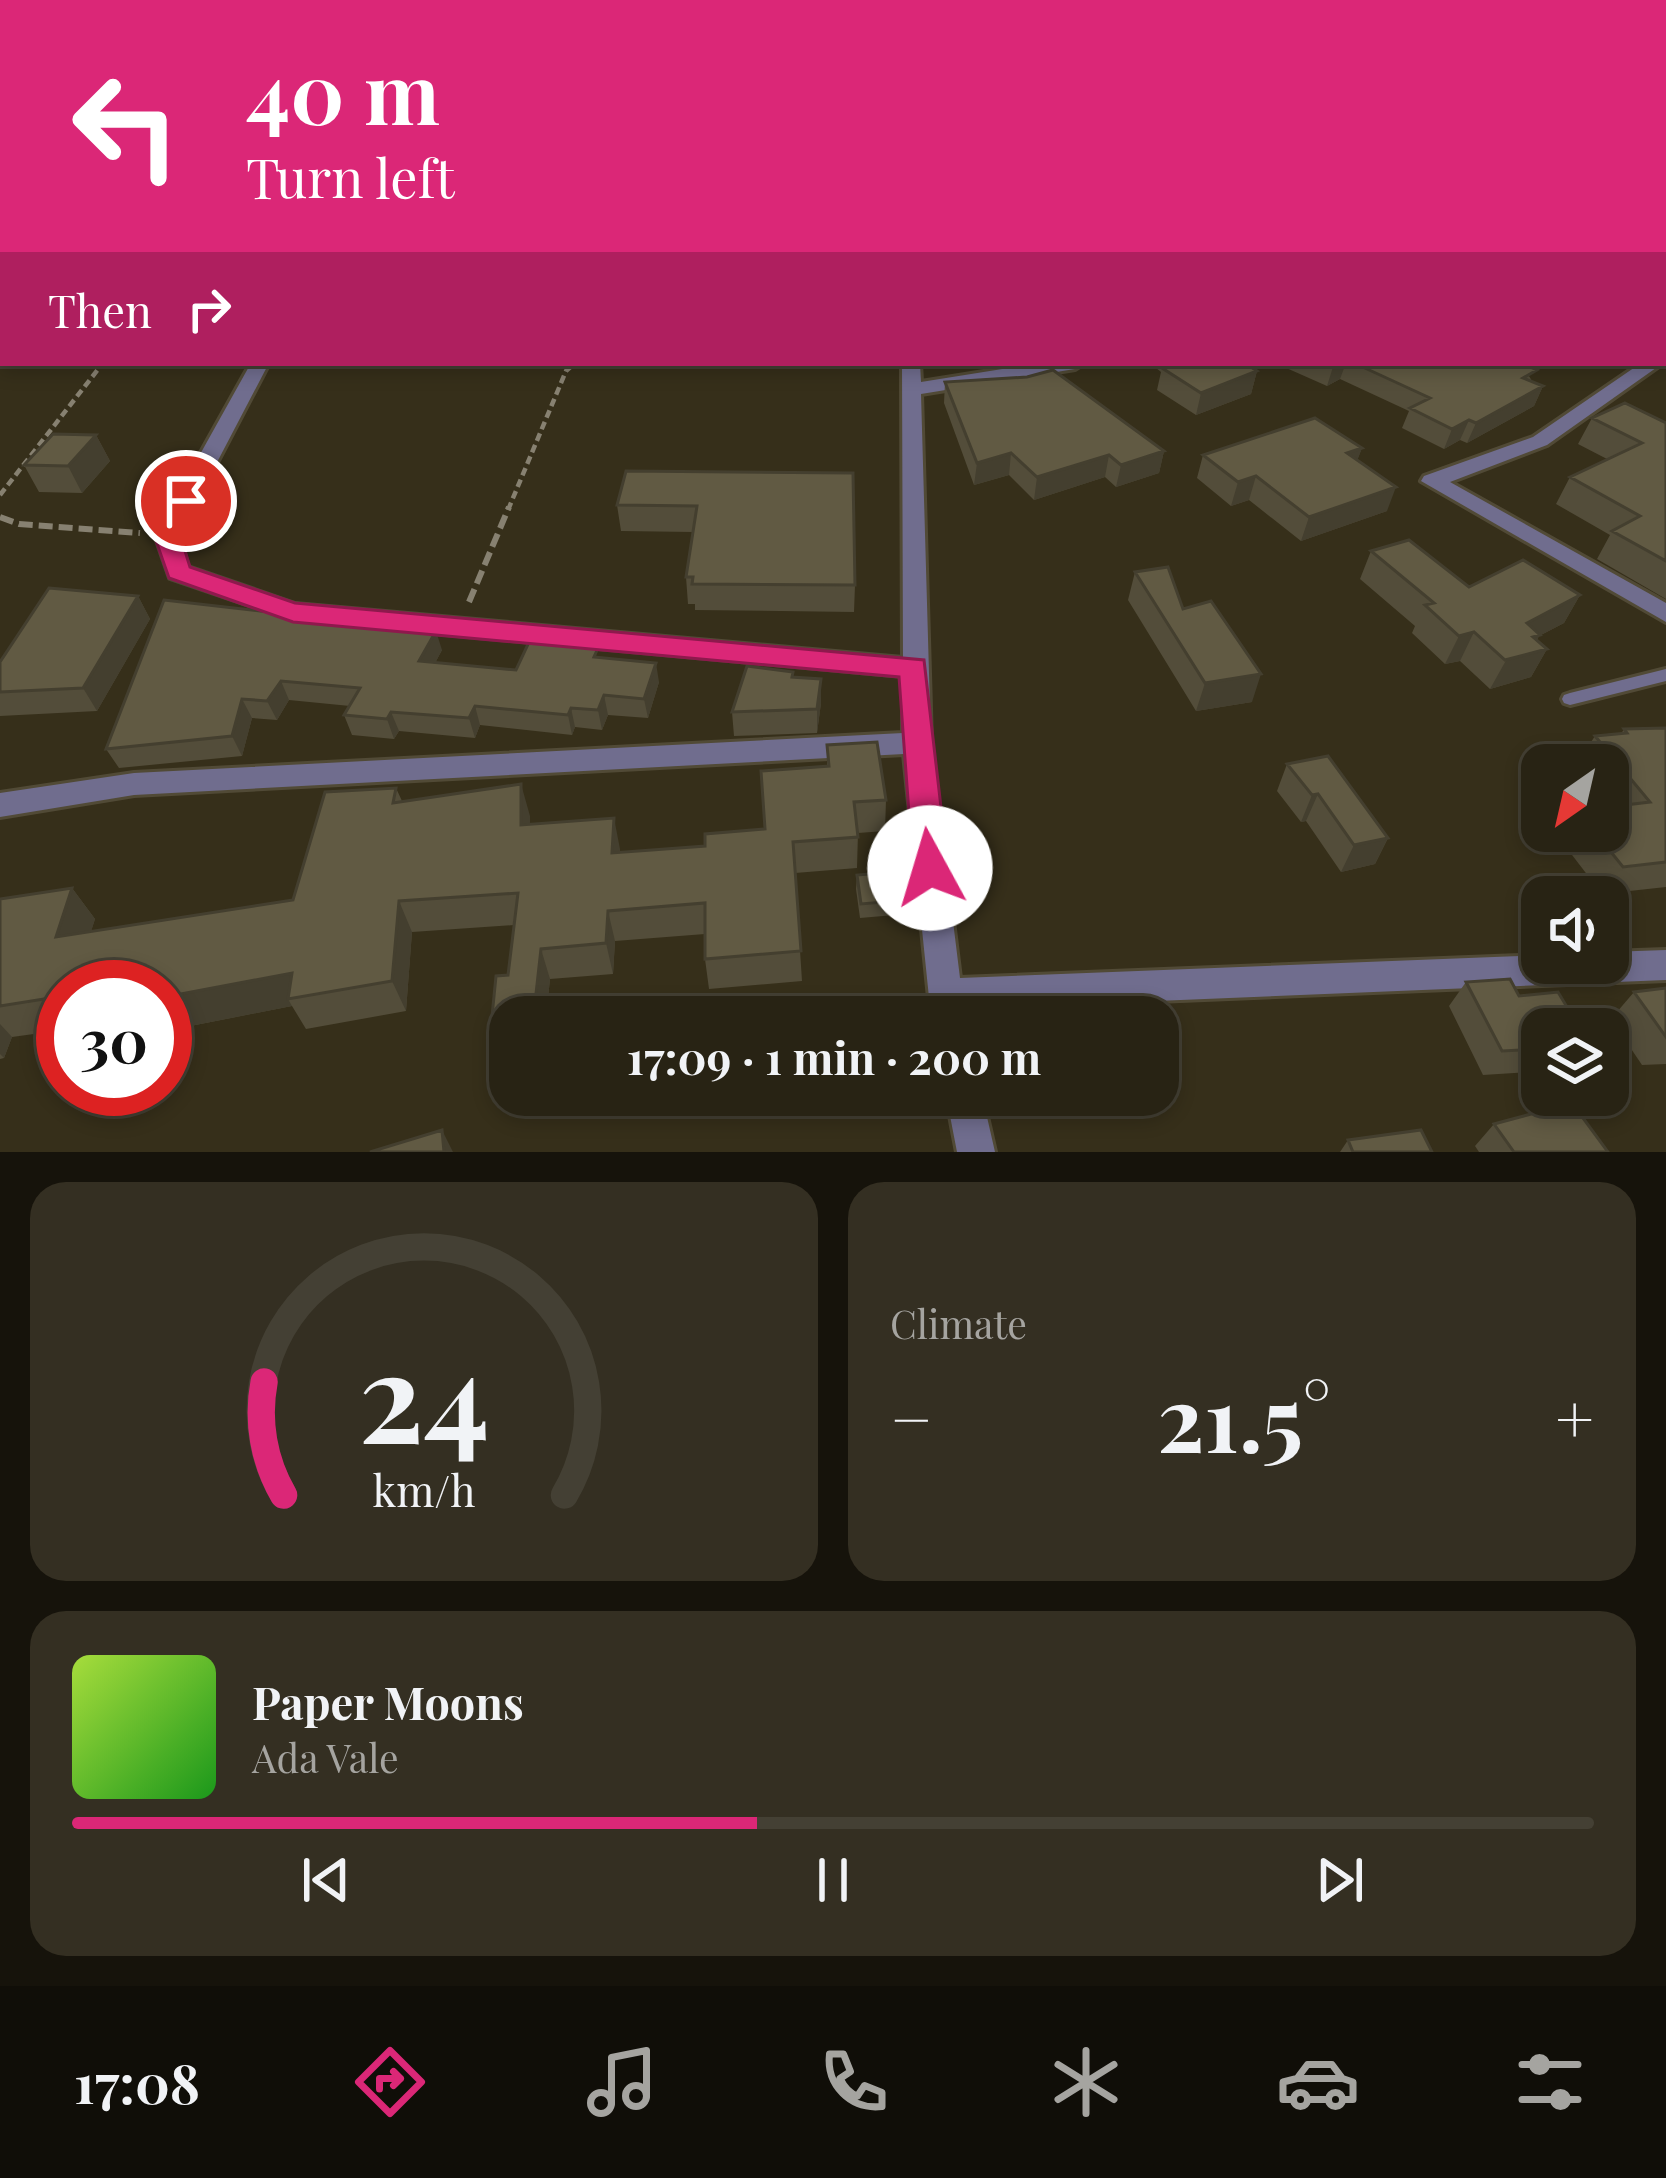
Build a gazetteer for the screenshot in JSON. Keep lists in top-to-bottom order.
{
  "north": "bottom left",
  "page": {
    "turn": ["40 m", "Turn left"],
    "then": "Then",
    "limit": "30",
    "trip": "17:09 · 1 min · 200 m",
    "tile": "Climate",
    "heat": ["−", "21.5°", "+"],
    "song": ["Paper Moons", "Ada Vale"],
    "tabs": "17:08",
    "gauge": ["24", "km/h"]
  }
}
